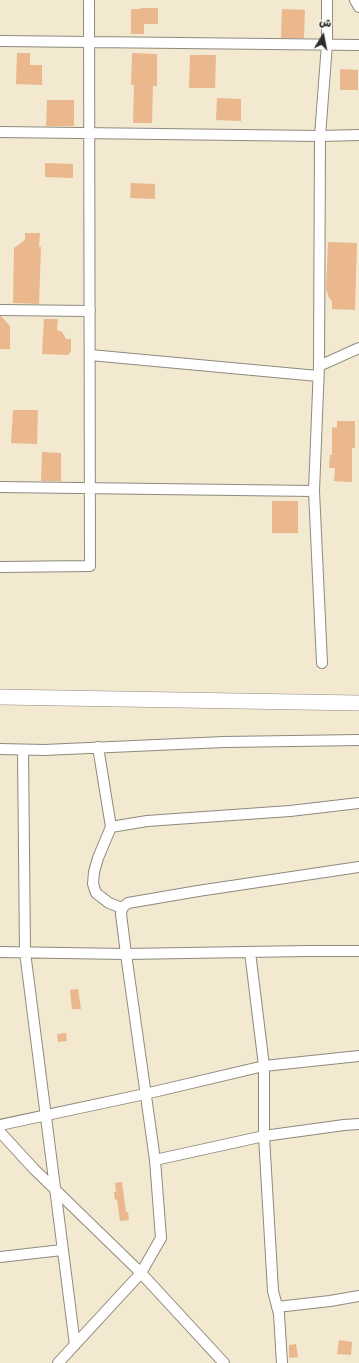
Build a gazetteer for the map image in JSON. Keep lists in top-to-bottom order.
{
  "north": "top"
}
